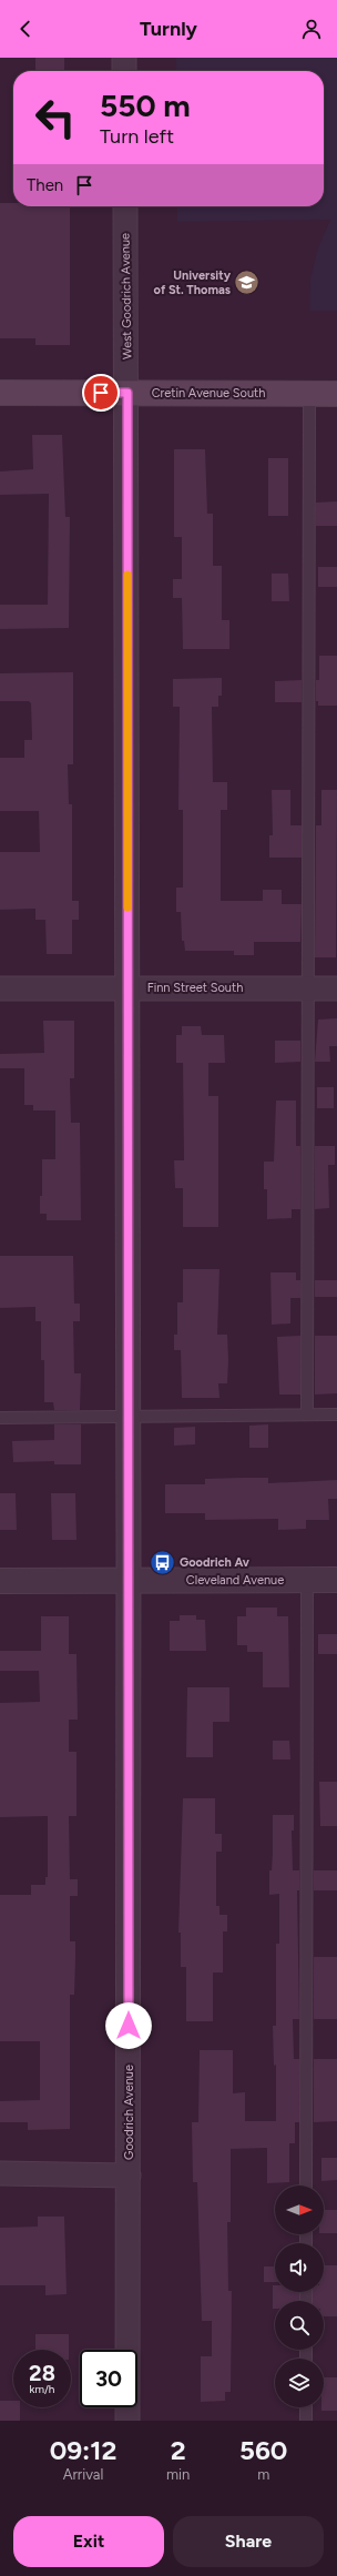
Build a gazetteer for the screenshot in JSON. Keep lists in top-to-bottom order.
{
  "streets": {
    "main road": ["Cretin Avenue South"],
    "street": [
      "West Goodrich Avenue",
      "Finn Street South",
      "Cleveland Avenue",
      "Goodrich Avenue"
    ]
  },
  "crossings": [
    ["West Goodrich Avenue", "Cretin Avenue South"],
    ["West Goodrich Avenue", "Goodrich Avenue"],
    ["Cretin Avenue South", "Goodrich Avenue"],
    ["Finn Street South", "Goodrich Avenue"],
    ["Cleveland Avenue", "Goodrich Avenue"]
  ],
  "places": {
    "school or university": ["University of St. Thomas"],
    "bus stop": ["Goodrich Av"]
  },
  "north": "right",
  "page": {
    "header": "Turnly",
    "turn": ["550 m", "Turn left"],
    "then": "Then",
    "speed": "28 km/h",
    "limit": "30",
    "eta": [
      "09:12",
      "Arrival",
      "2",
      "min",
      "560",
      "m"
    ],
    "buttons": ["Exit", "Share"]
  }
}
